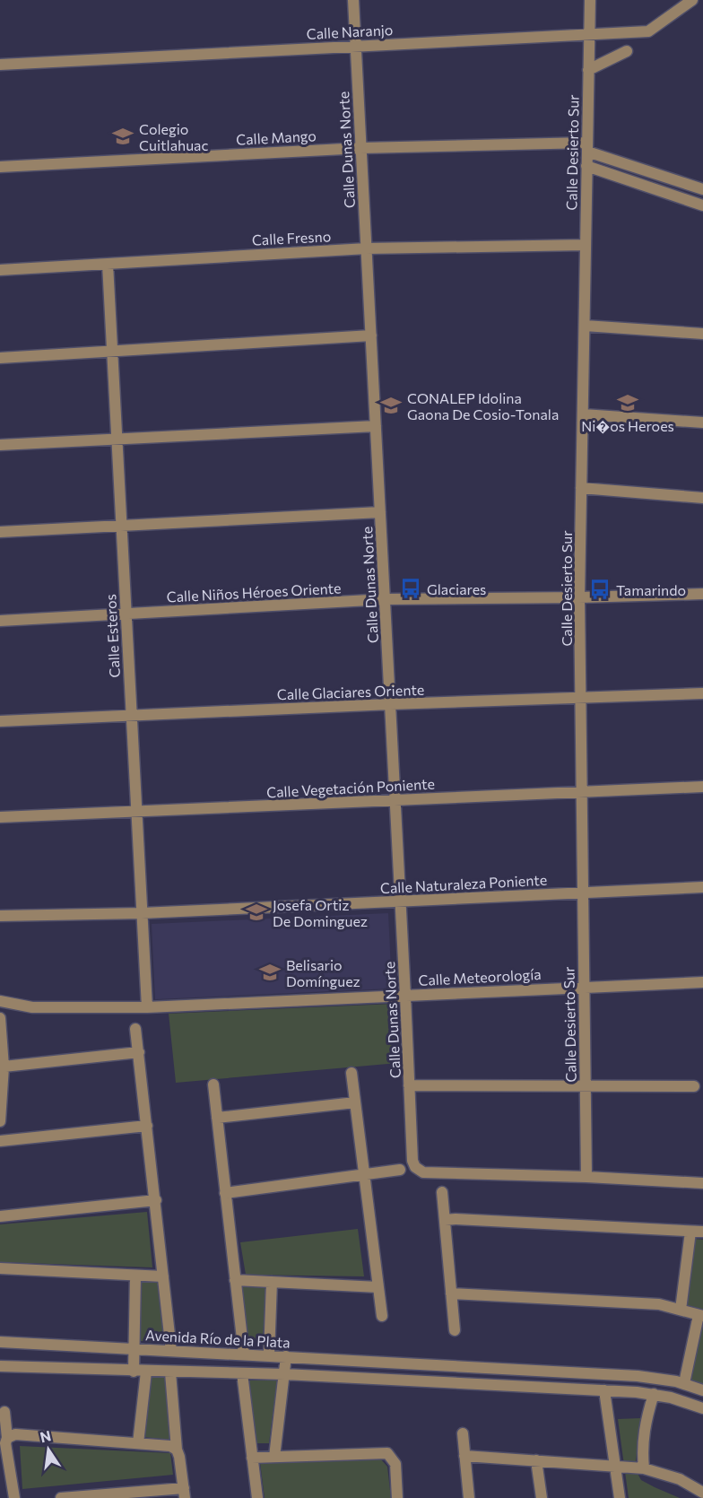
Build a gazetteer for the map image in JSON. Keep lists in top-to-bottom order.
{
  "streets": {
    "street": [
      "Calle Naranjo",
      "Calle Mango",
      "Calle Dunas Norte",
      "Calle Desierto Sur",
      "Calle Fresno",
      "Calle Niños Héroes Oriente",
      "Calle Esteros",
      "Calle Glaciares Oriente",
      "Calle Vegetación Poniente",
      "Calle Naturaleza Poniente",
      "Calle Meteorología",
      "Avenida Río de la Plata"
    ]
  },
  "crossings": [
    ["Calle Naranjo", "Calle Dunas Norte"],
    ["Calle Naranjo", "Calle Desierto Sur"],
    ["Calle Mango", "Calle Dunas Norte"],
    ["Calle Mango", "Calle Desierto Sur"],
    ["Calle Dunas Norte", "Calle Desierto Sur"],
    ["Calle Dunas Norte", "Calle Fresno"],
    ["Calle Dunas Norte", "Calle Niños Héroes Oriente"],
    ["Calle Dunas Norte", "Calle Glaciares Oriente"],
    ["Calle Dunas Norte", "Calle Vegetación Poniente"],
    ["Calle Dunas Norte", "Calle Naturaleza Poniente"],
    ["Calle Dunas Norte", "Calle Meteorología"],
    ["Calle Desierto Sur", "Calle Fresno"],
    ["Calle Desierto Sur", "Calle Niños Héroes Oriente"],
    ["Calle Desierto Sur", "Calle Glaciares Oriente"],
    ["Calle Desierto Sur", "Calle Vegetación Poniente"],
    ["Calle Desierto Sur", "Calle Naturaleza Poniente"],
    ["Calle Desierto Sur", "Calle Meteorología"],
    ["Calle Fresno", "Calle Esteros"],
    ["Calle Niños Héroes Oriente", "Calle Esteros"],
    ["Calle Esteros", "Calle Glaciares Oriente"],
    ["Calle Esteros", "Calle Vegetación Poniente"],
    ["Calle Esteros", "Calle Naturaleza Poniente"],
    ["Calle Esteros", "Calle Meteorología"]
  ],
  "places": {
    "school or university": [
      "Colegio Cuitlahuac",
      "Ni�os Heroes",
      "CONALEP Idolina Gaona De Cosio-Tonala",
      "Josefa Ortiz De Dominguez",
      "Belisario Domínguez"
    ],
    "bus stop": ["Glaciares", "Tamarindo"]
  },
  "north": "top"
}
